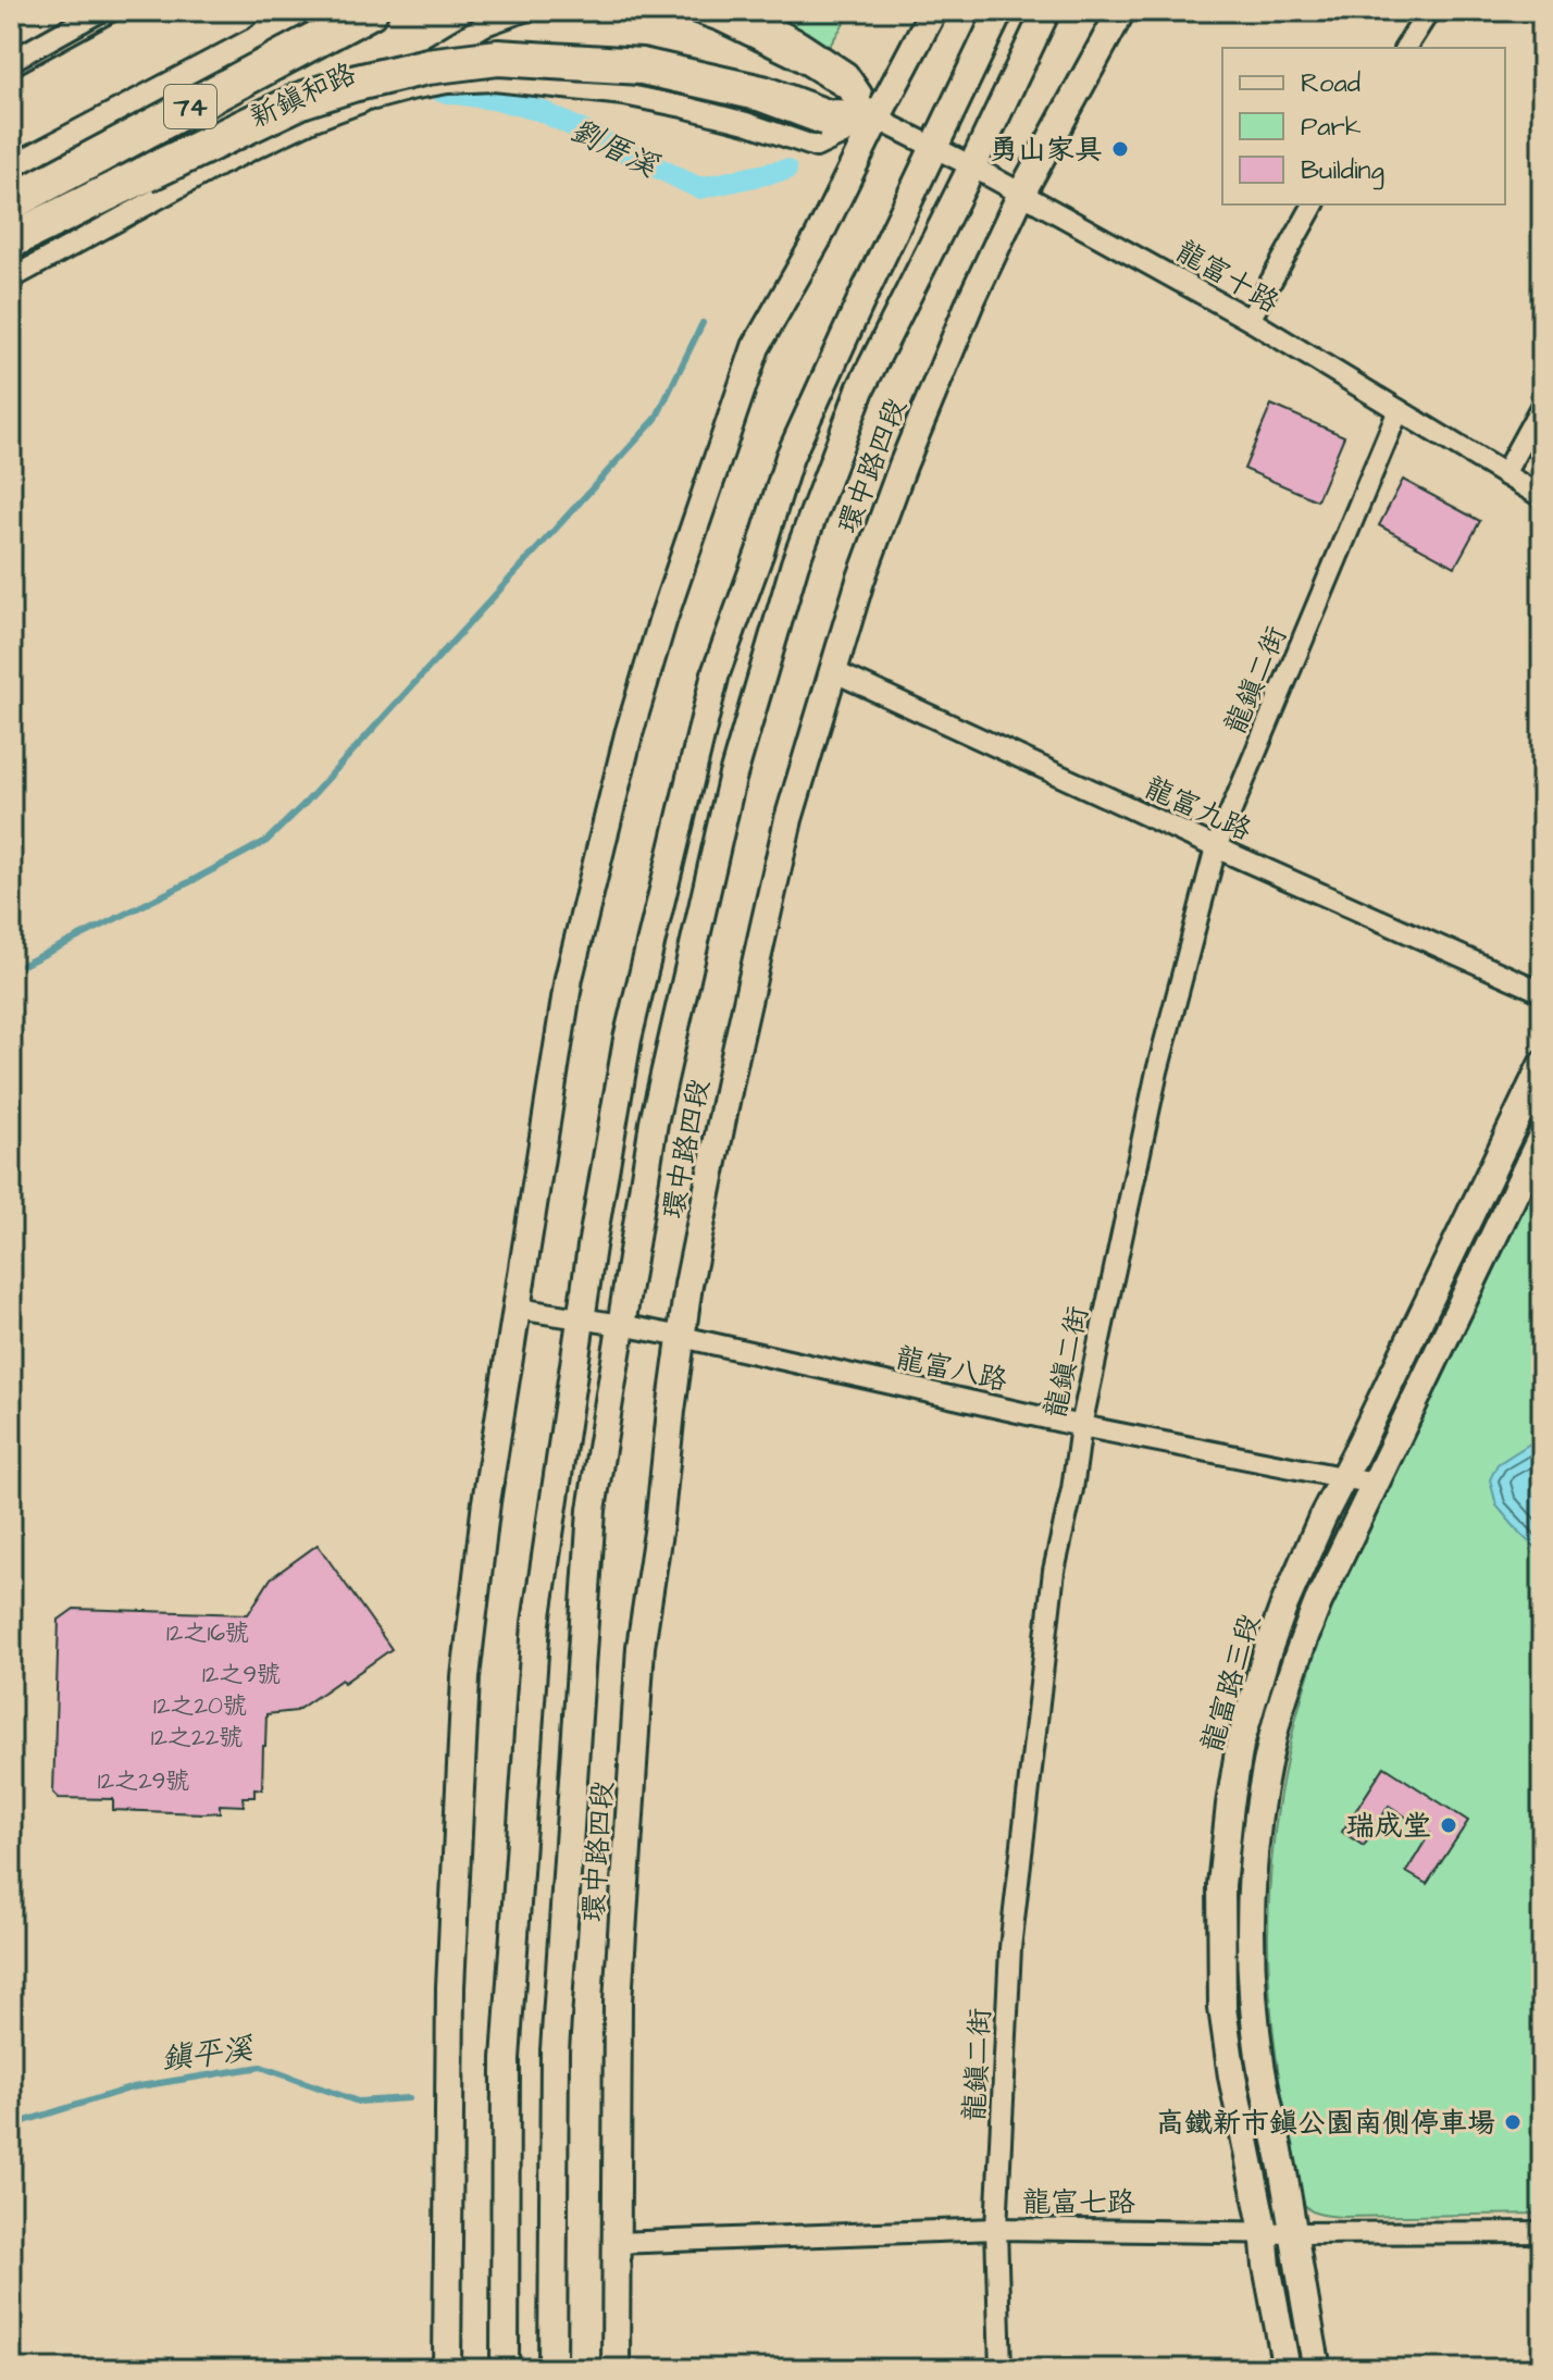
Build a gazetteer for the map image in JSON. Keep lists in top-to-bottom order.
{
  "streets": {
    "highway": ["74"],
    "street": [
      "新鎮和路",
      "龍富十路",
      "環中路四段",
      "龍鎮二街",
      "龍富九路",
      "龍富八路",
      "龍富路三段",
      "龍富七路"
    ]
  },
  "crossings": [
    ["龍富十路", "環中路四段"],
    ["龍富十路", "龍鎮二街"],
    ["環中路四段", "龍富九路"],
    ["環中路四段", "龍富八路"],
    ["環中路四段", "龍富七路"],
    ["龍鎮二街", "龍富九路"],
    ["龍鎮二街", "龍富八路"],
    ["龍鎮二街", "龍富七路"],
    ["龍富八路", "龍富路三段"],
    ["龍富路三段", "龍富七路"]
  ],
  "water": ["劉厝溪", "鎮平溪"],
  "places": ["勇山家具", "瑞成堂", "高鐵新市鎮公園南側停車場"],
  "house_numbers": [
    "12之16號",
    "12之9號",
    "12之20號",
    "12之22號",
    "12之29號"
  ],
  "legend": ["Road", "Park", "Building"]
}
